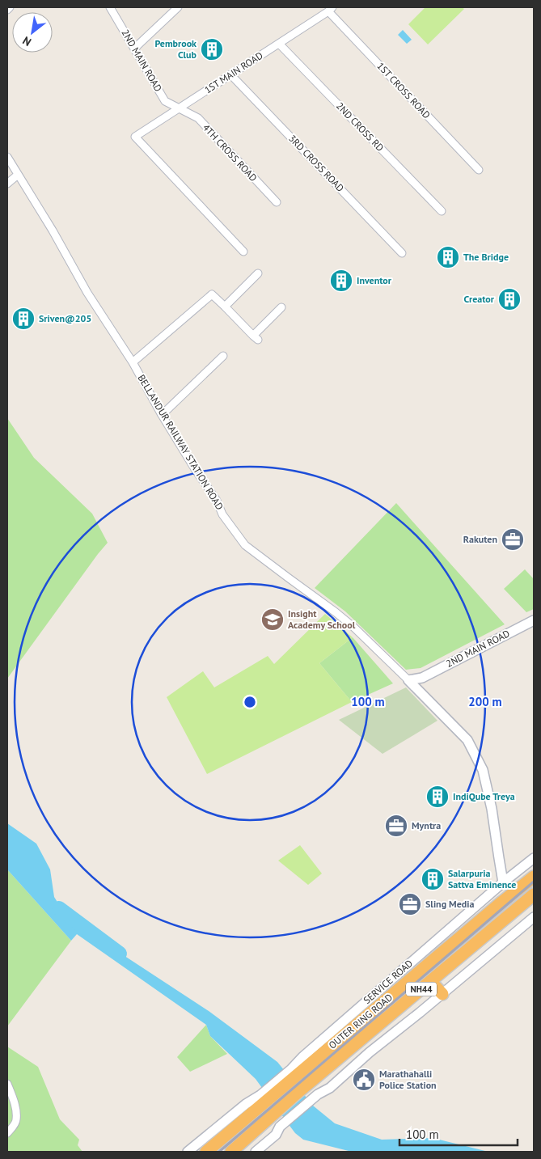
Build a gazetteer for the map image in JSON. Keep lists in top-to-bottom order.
{
  "streets": {
    "highway": ["NH44", "OUTER RING ROAD"],
    "street": [
      "2ND MAIN ROAD",
      "1ST MAIN ROAD",
      "1ST CROSS ROAD",
      "2ND CROSS RD",
      "4TH CROSS ROAD",
      "3RD CROSS ROAD",
      "BELLANDUR RAILWAY STATION ROAD",
      "SERVICE ROAD"
    ]
  },
  "crossings": [
    ["2ND MAIN ROAD", "1ST MAIN ROAD"],
    ["2ND MAIN ROAD", "4TH CROSS ROAD"],
    ["2ND MAIN ROAD", "BELLANDUR RAILWAY STATION ROAD"],
    ["1ST MAIN ROAD", "1ST CROSS ROAD"],
    ["1ST MAIN ROAD", "2ND CROSS RD"],
    ["1ST MAIN ROAD", "4TH CROSS ROAD"],
    ["1ST MAIN ROAD", "3RD CROSS ROAD"],
    ["SERVICE ROAD", "OUTER RING ROAD"]
  ],
  "places": {
    "building": [
      "Pembrook Club",
      "The Bridge",
      "Inventor",
      "Creator",
      "Sriven@205",
      "IndiQube Treya",
      "Salarpuria Sattva Eminence"
    ],
    "office": ["Rakuten", "Myntra", "Sling Media"],
    "school or university": ["Insight Academy School"],
    "public building": ["Marathahalli Police Station"]
  },
  "scale_bar": "100 m",
  "north": "bottom left",
  "rings": ["100 m", "200 m"]
}
